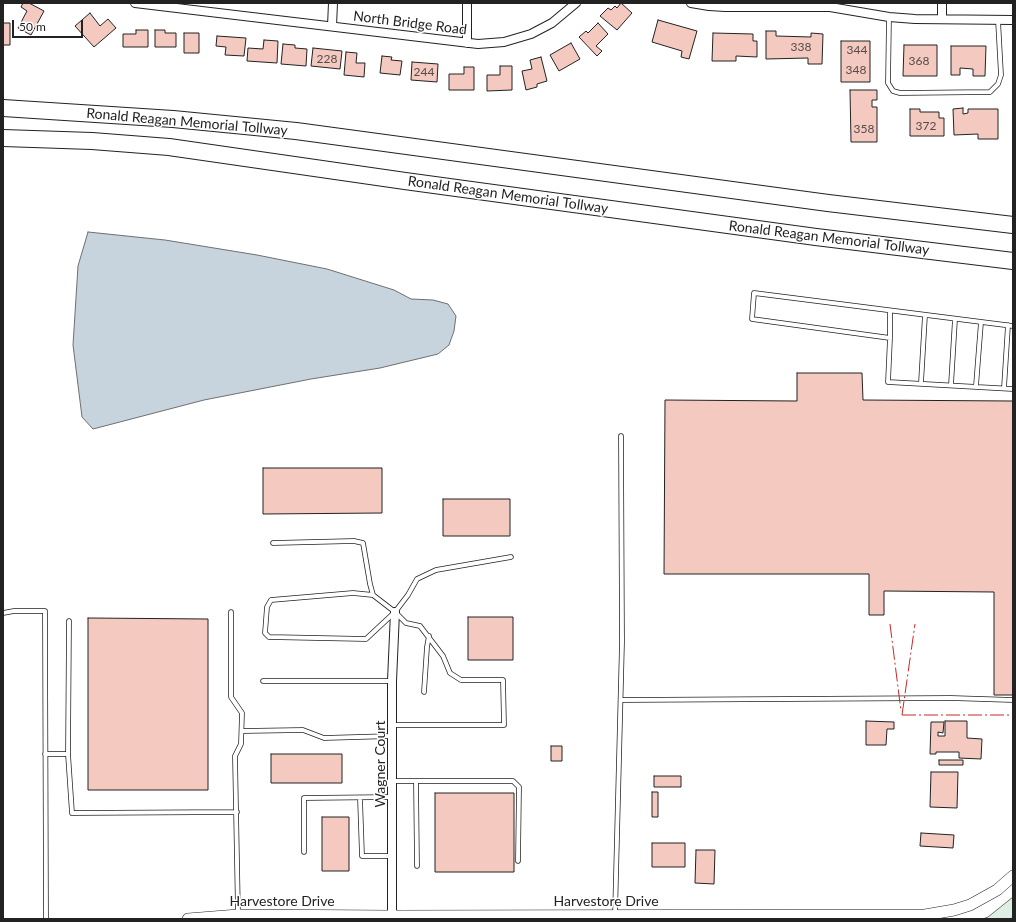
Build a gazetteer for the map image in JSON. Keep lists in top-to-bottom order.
{
  "streets": {
    "highway": ["Ronald Reagan Memorial Tollway"],
    "street": ["North Bridge Road", "Wagner Court", "Harvestore Drive"]
  },
  "crossings": [
    ["Wagner Court", "Harvestore Drive"]
  ],
  "house_numbers": [
    "338",
    "344",
    "228",
    "368",
    "348",
    "244",
    "372",
    "358"
  ],
  "scale_bar": "50 m"
}
